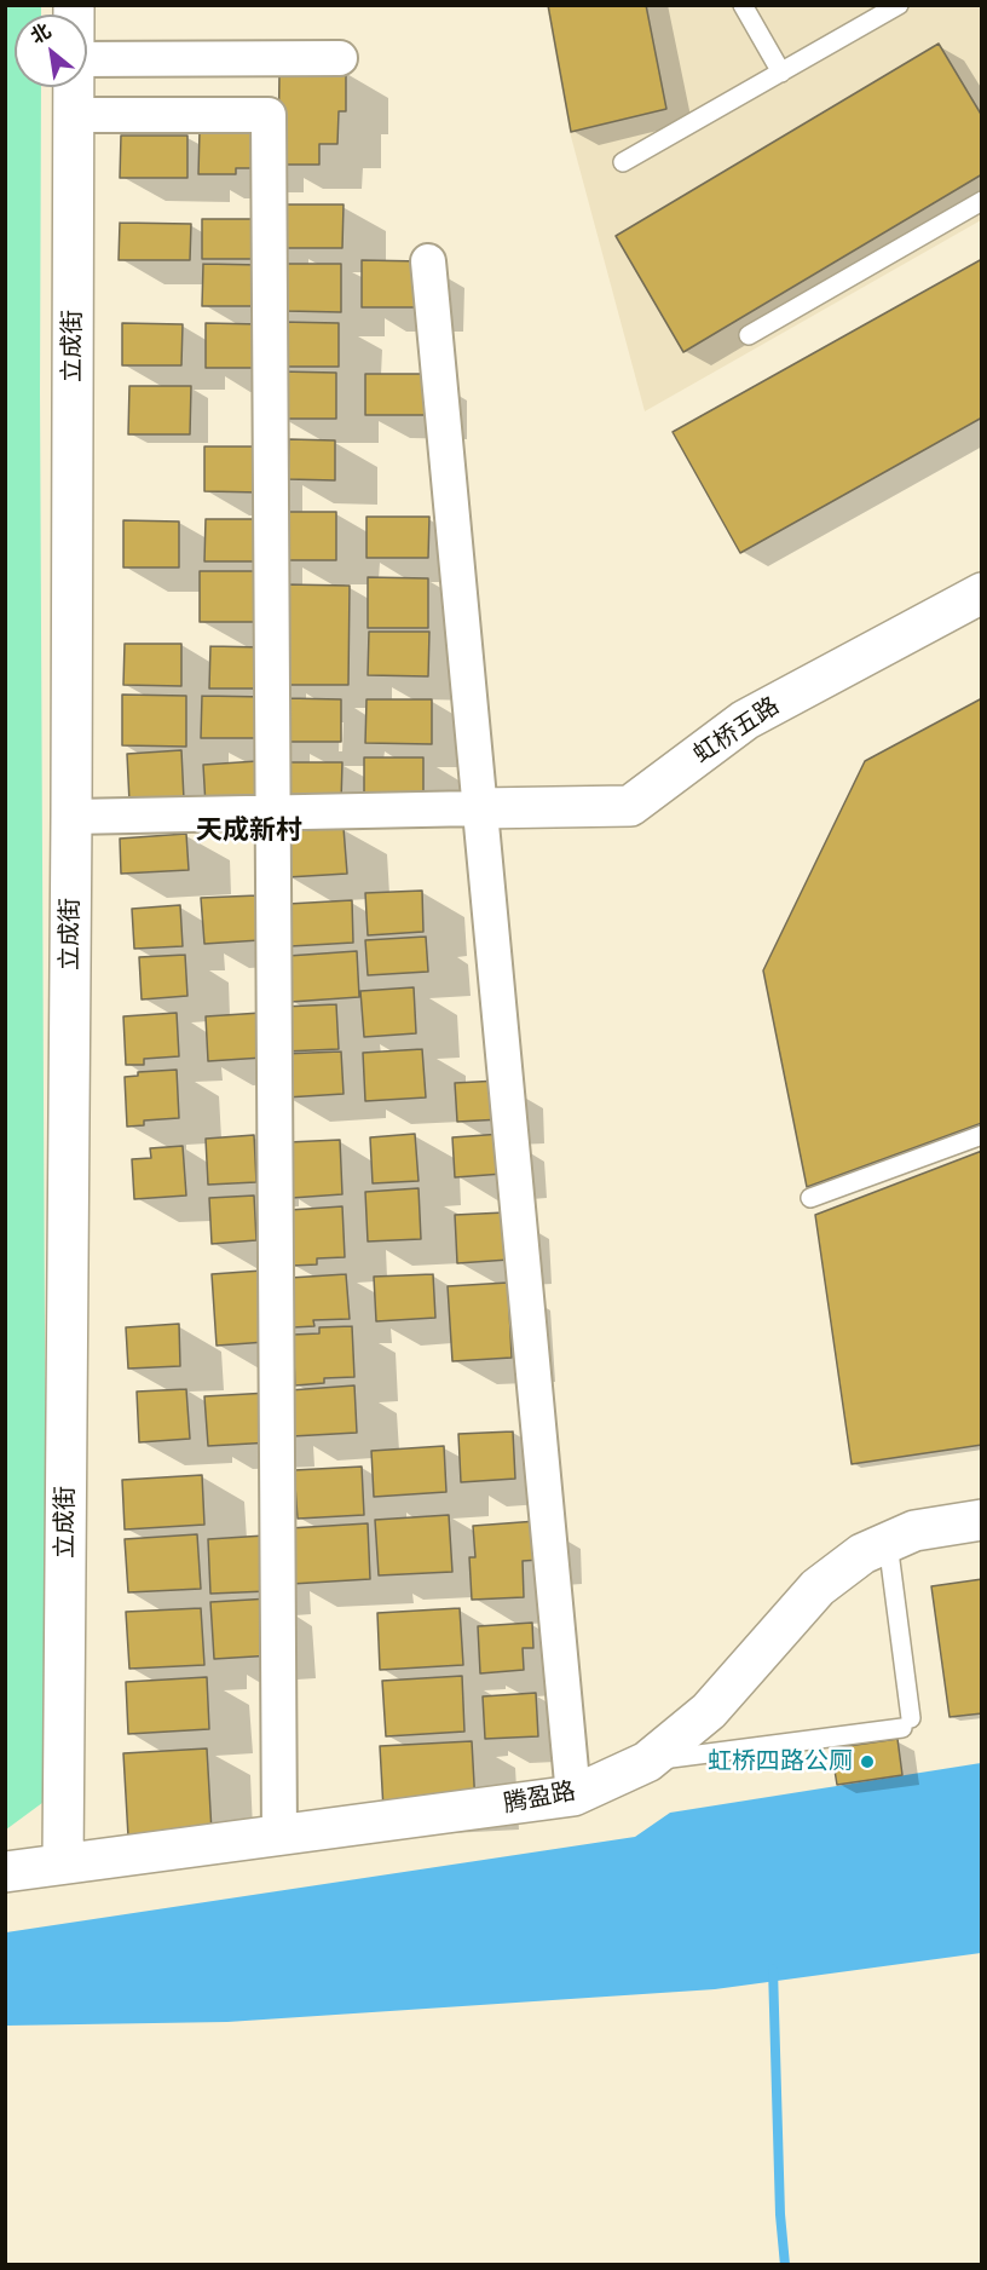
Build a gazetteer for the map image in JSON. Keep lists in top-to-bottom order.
{
  "streets": {
    "street": ["立成街", "虹桥五路", "腾盈路"]
  },
  "crossings": [
    ["立成街", "腾盈路"]
  ],
  "districts": ["天成新村"],
  "places": ["虹桥四路公厕"],
  "north": "top left"
}
